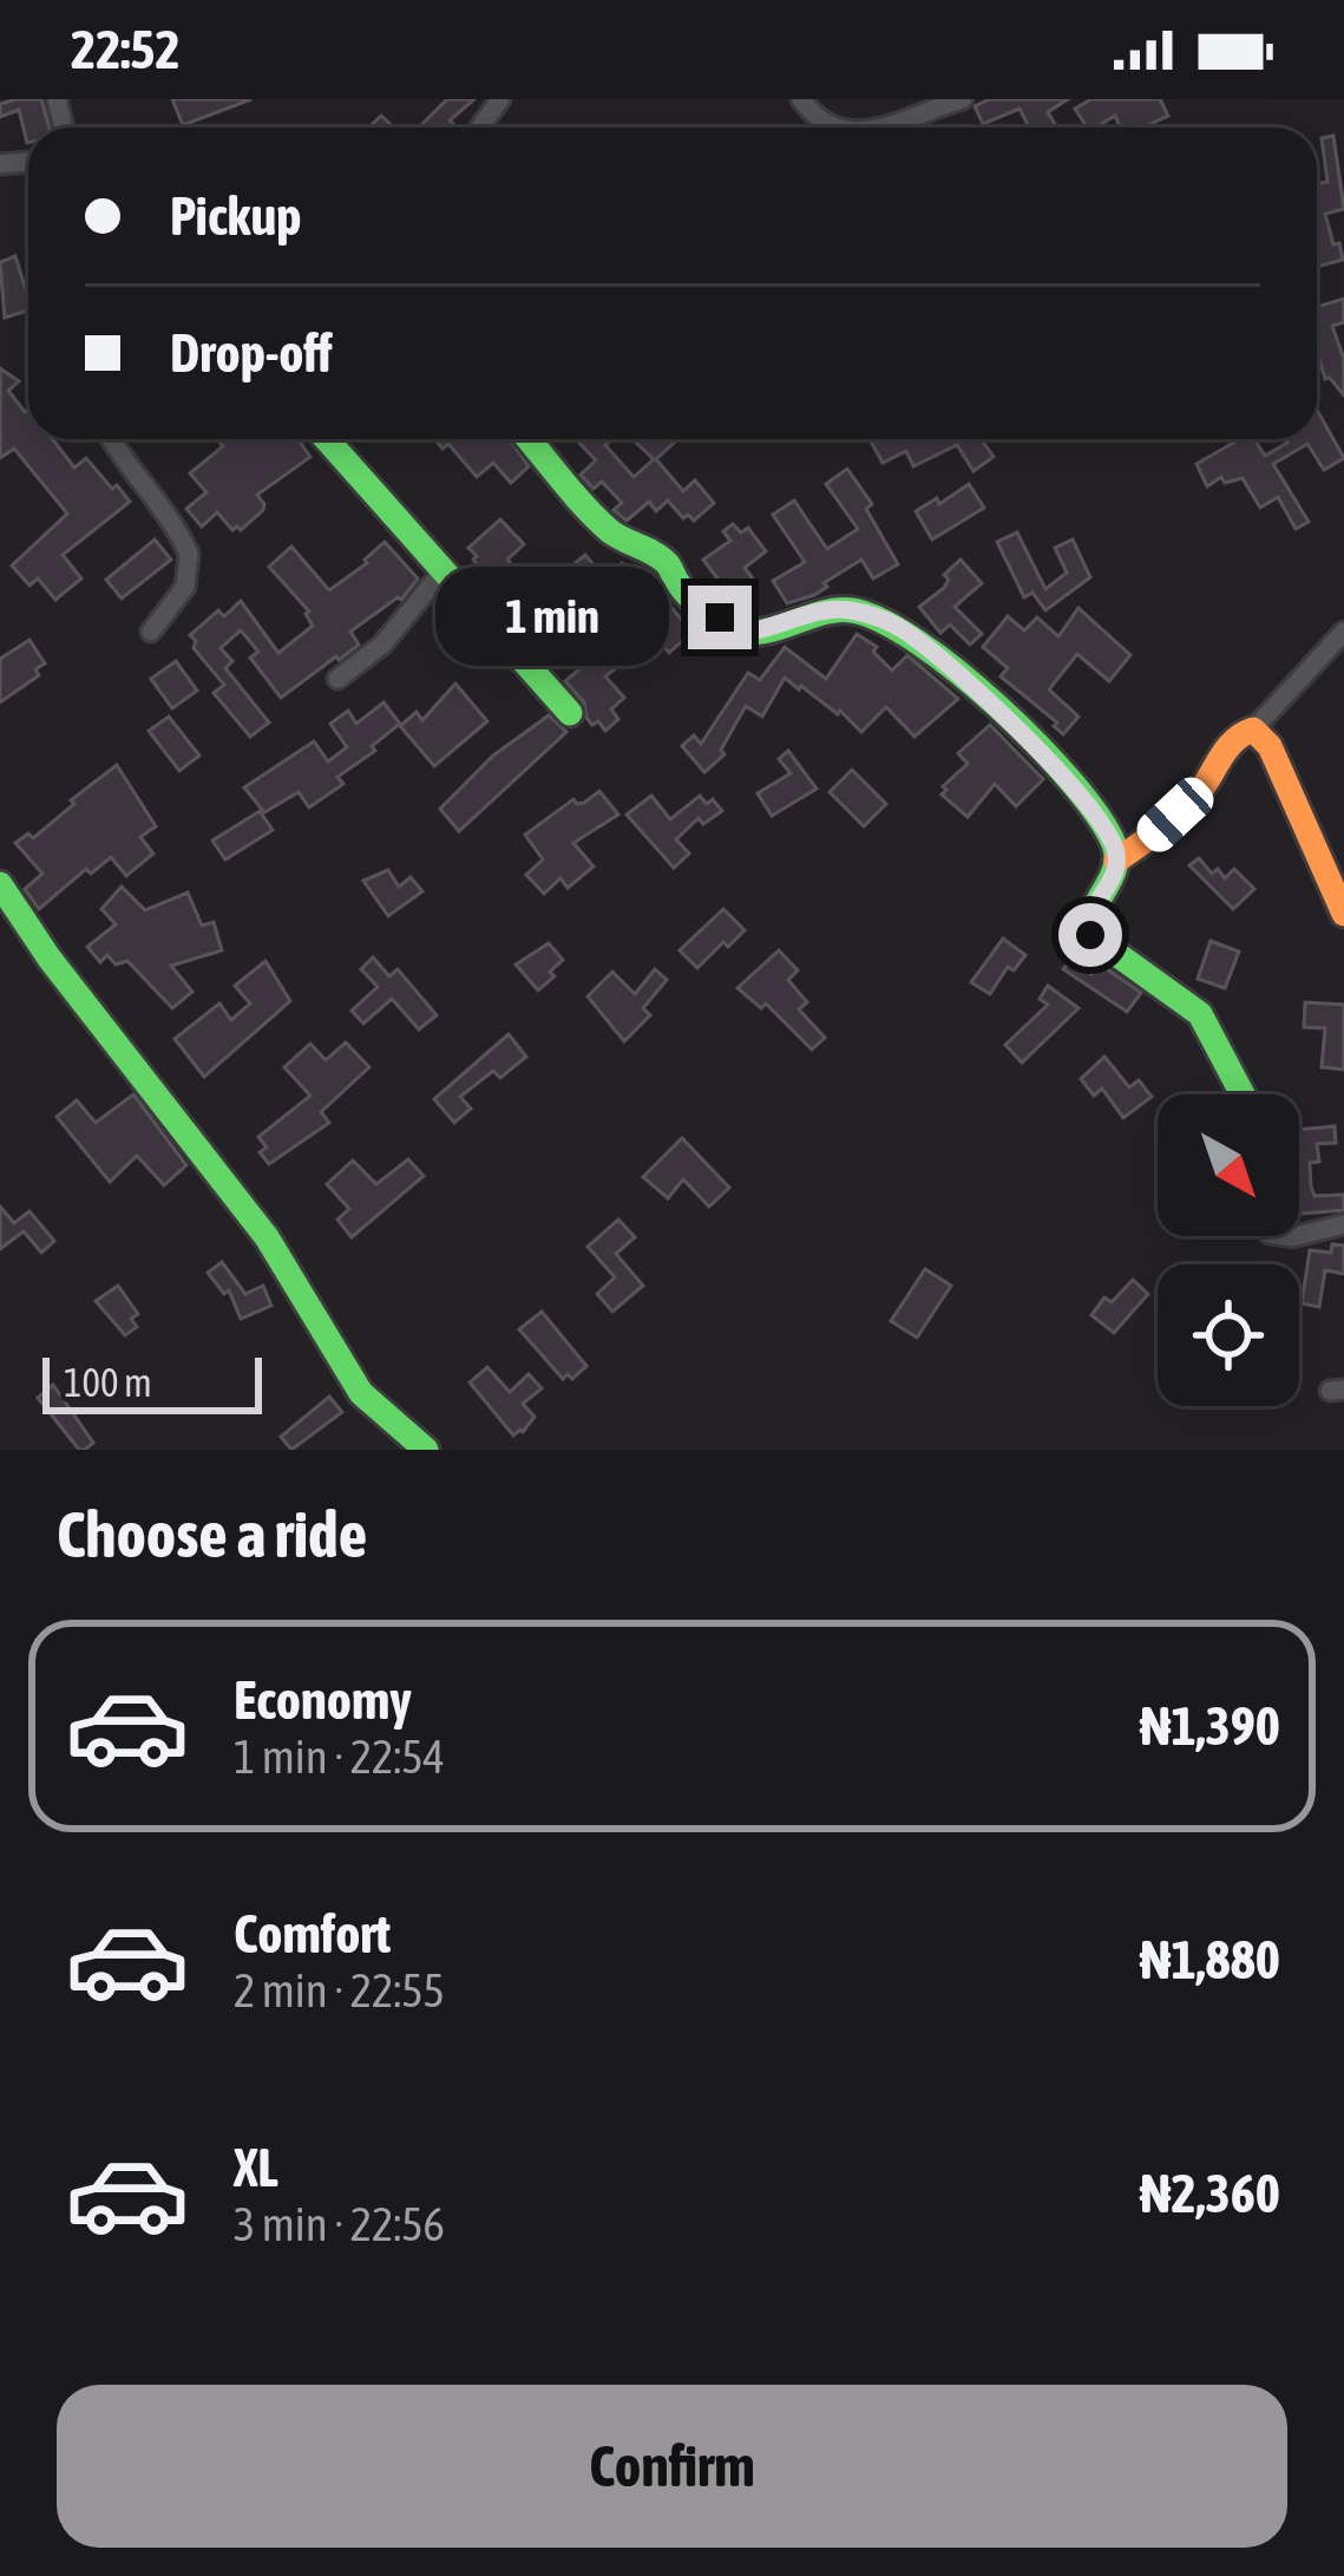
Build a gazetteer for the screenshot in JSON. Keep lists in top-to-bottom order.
{
  "scale_bar": "100 m",
  "north": "bottom right",
  "page": {
    "status": "22:52",
    "banner": ["Pickup", "Drop-off"],
    "bubble": "1 min",
    "scale": "100 m",
    "heading": "Choose a ride",
    "list": [
      {
        "name": "Economy",
        "note": "1 min · 22:54",
        "value": "₦1,390"
      },
      {
        "name": "Comfort",
        "note": "2 min · 22:55",
        "value": "₦1,880"
      },
      {
        "name": "XL",
        "note": "3 min · 22:56",
        "value": "₦2,360"
      }
    ],
    "buttons": "Confirm"
  }
}
